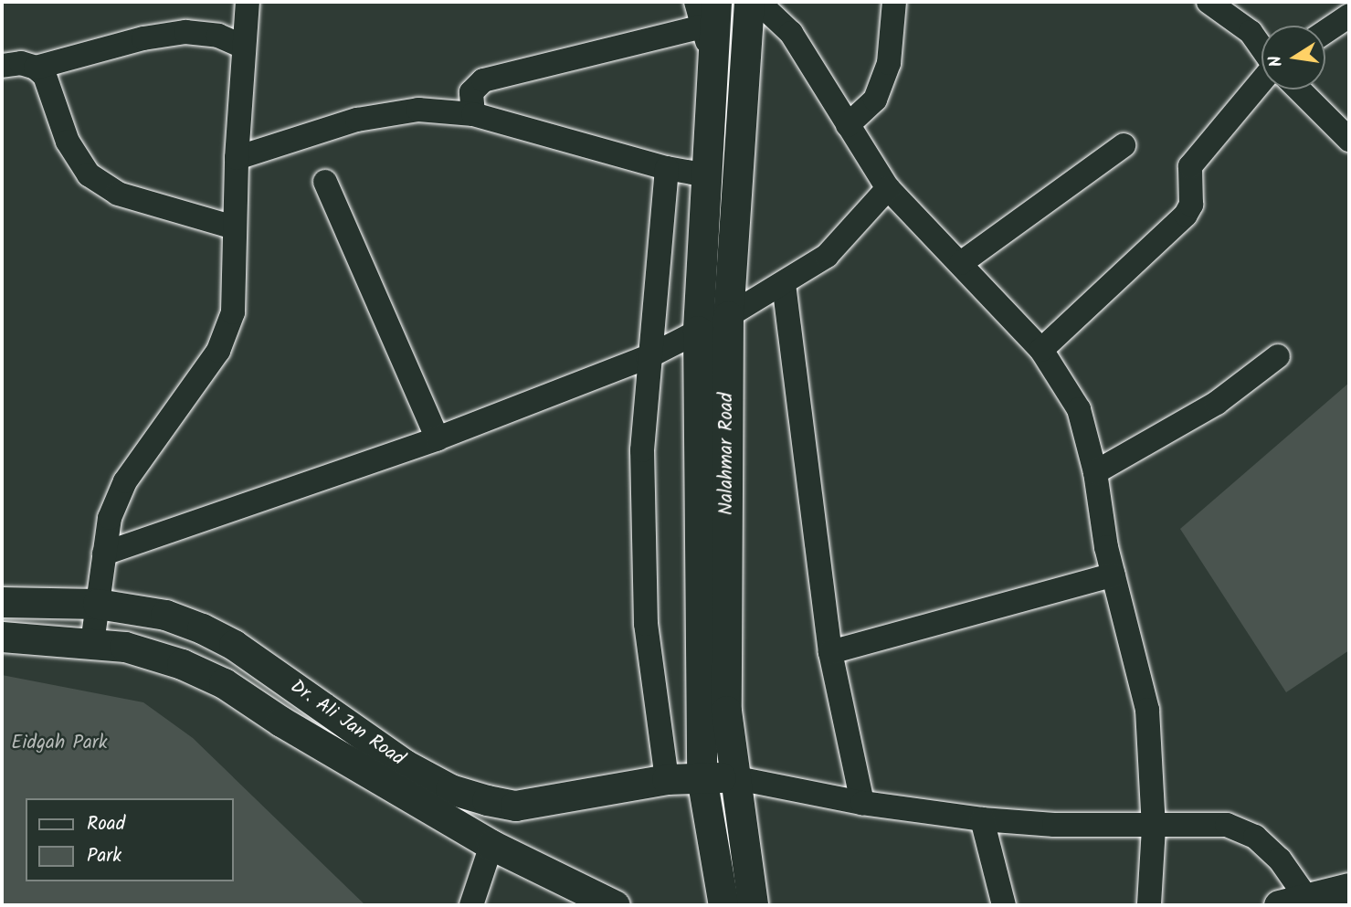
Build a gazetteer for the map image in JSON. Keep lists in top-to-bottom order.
{
  "streets": {
    "main road": ["Nalahmar Road", "Dr. Ali Jan Road"]
  },
  "crossings": [
    ["Nalahmar Road", "Dr. Ali Jan Road"]
  ],
  "parks": ["Eidgah Park"],
  "legend": ["Road", "Park"],
  "north": "left"
}
